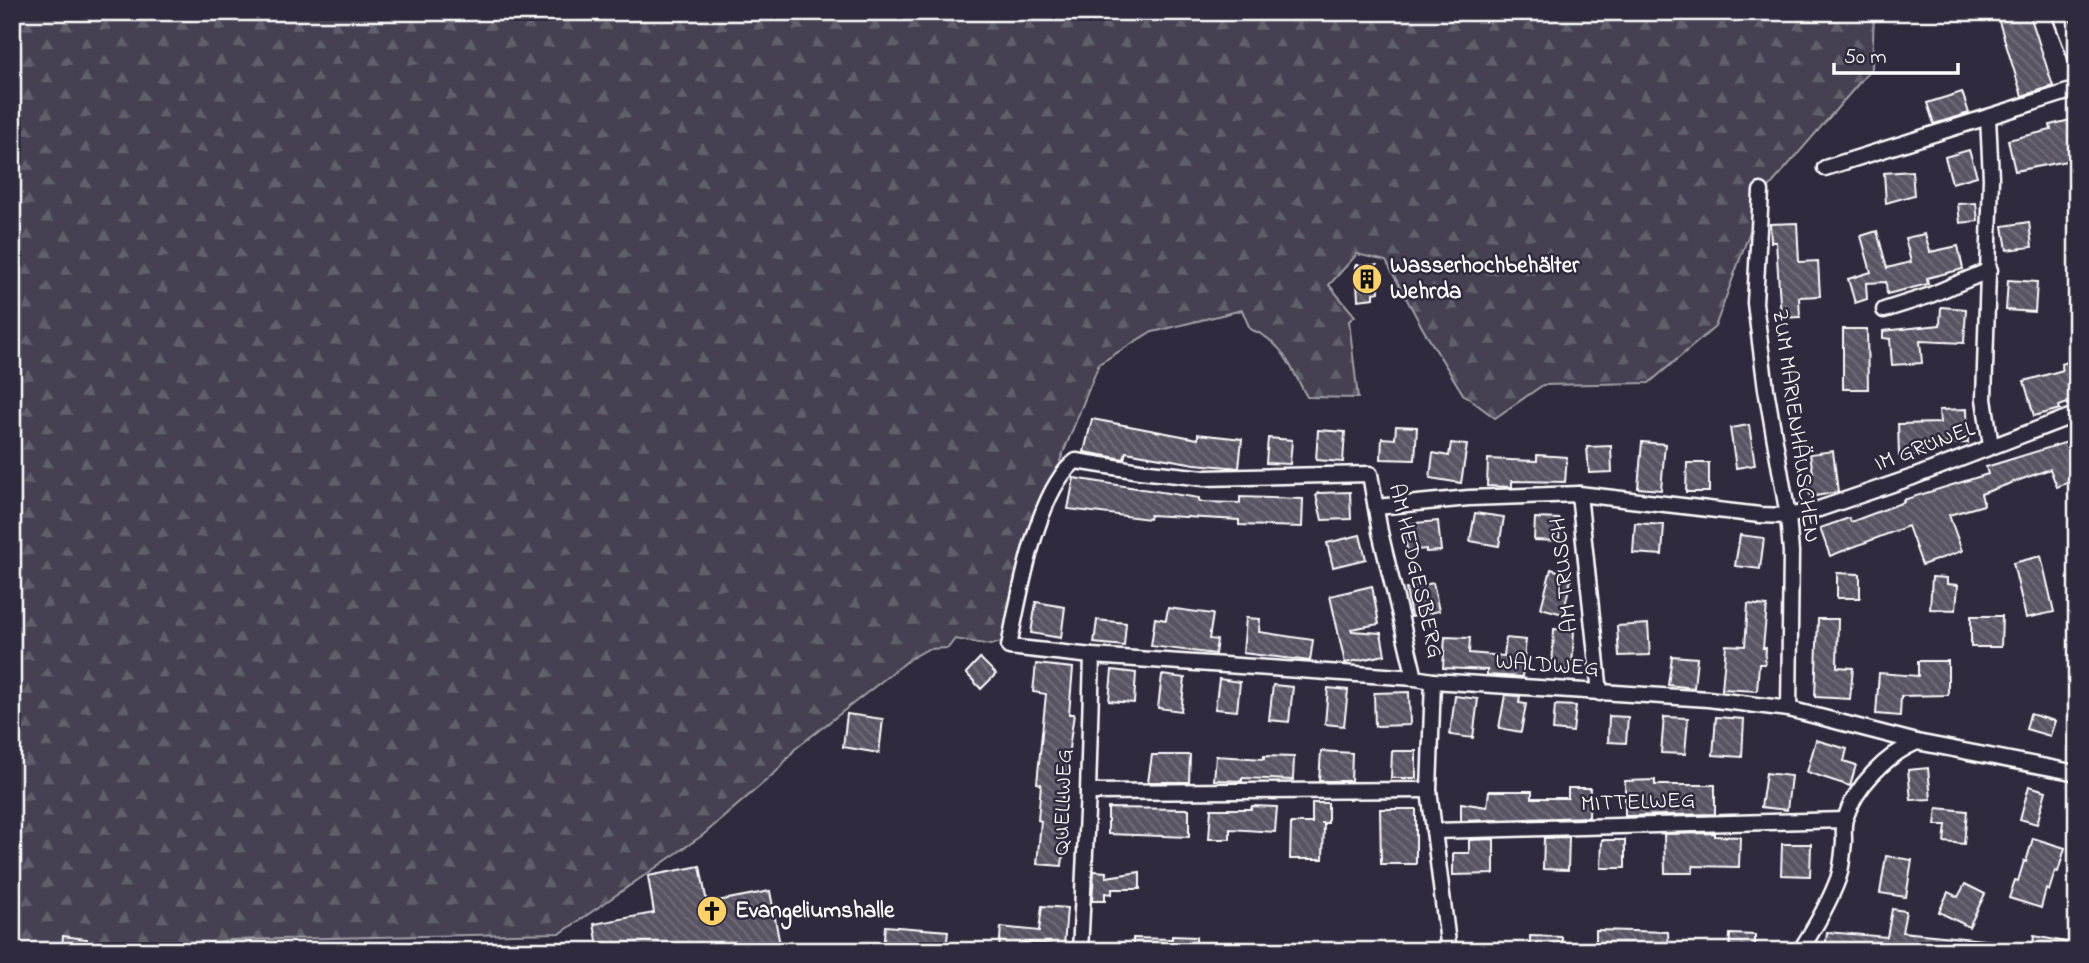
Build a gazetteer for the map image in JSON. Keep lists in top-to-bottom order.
{
  "streets": {
    "street": [
      "ZUM MARIENHÄUSCHEN",
      "IM GRUNEL",
      "AM HEDGESBERG",
      "AM TRUSCH",
      "WALDWEG",
      "QUELLWEG",
      "MITTELWEG"
    ]
  },
  "crossings": [
    ["ZUM MARIENHÄUSCHEN", "IM GRUNEL"],
    ["ZUM MARIENHÄUSCHEN", "WALDWEG"],
    ["IM GRUNEL", "AM HEDGESBERG"],
    ["IM GRUNEL", "AM TRUSCH"],
    ["AM HEDGESBERG", "WALDWEG"],
    ["AM HEDGESBERG", "MITTELWEG"],
    ["AM TRUSCH", "WALDWEG"],
    ["WALDWEG", "QUELLWEG"]
  ],
  "places": {
    "building": ["Wasserhochbehälter Wehrda"],
    "church": ["Evangeliumshalle"]
  },
  "scale_bar": "50 m"
}
